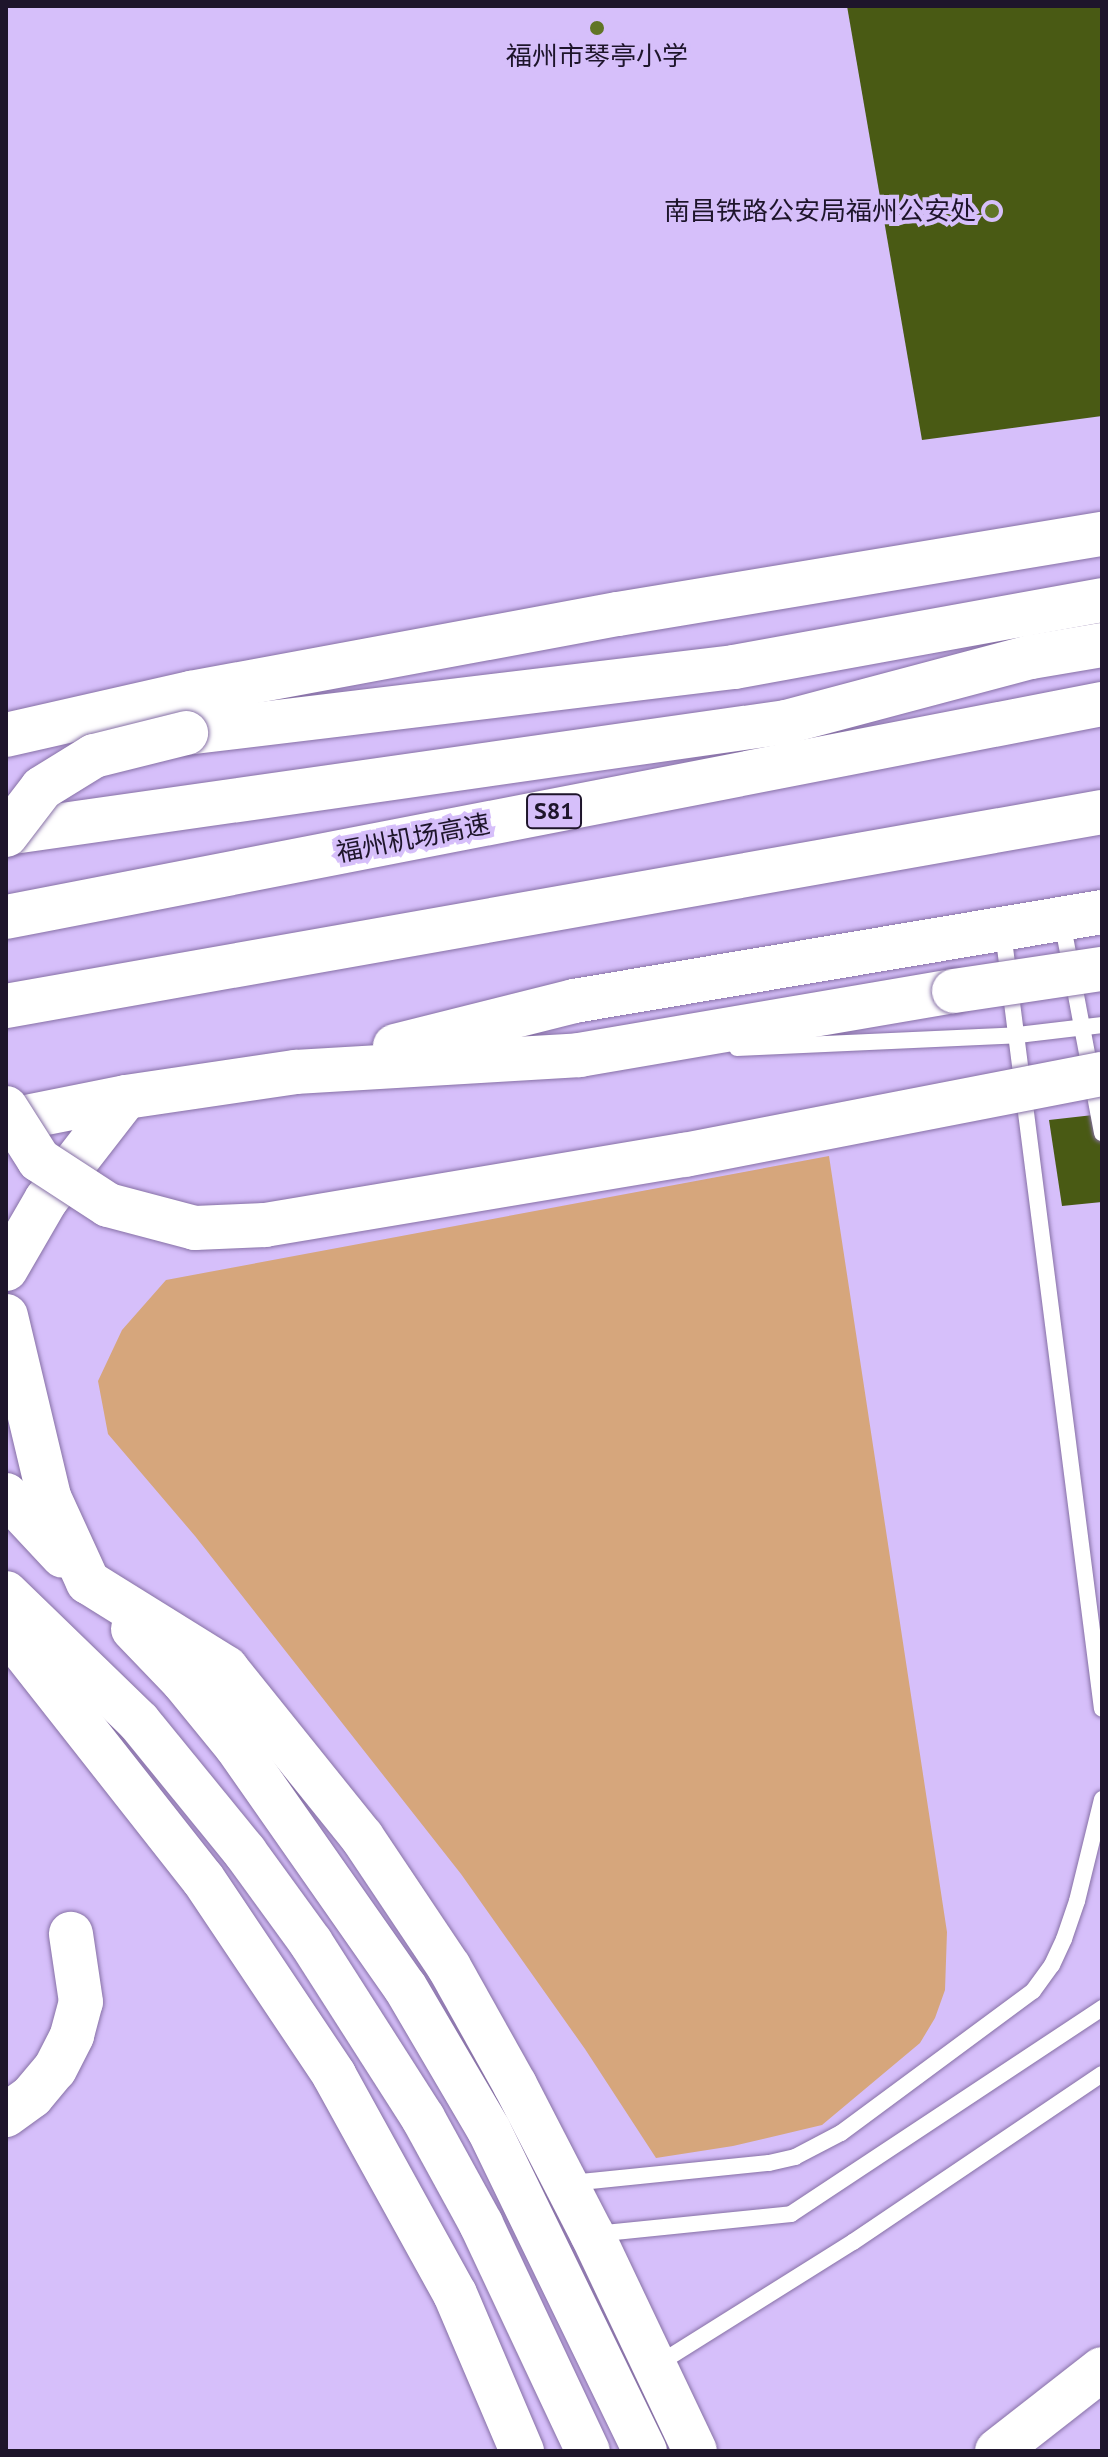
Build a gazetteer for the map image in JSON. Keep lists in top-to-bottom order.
{
  "streets": {
    "main road": ["S81", "福州机场高速"]
  },
  "places": ["福州市琴亭小学", "南昌铁路公安局福州公安处"]
}
